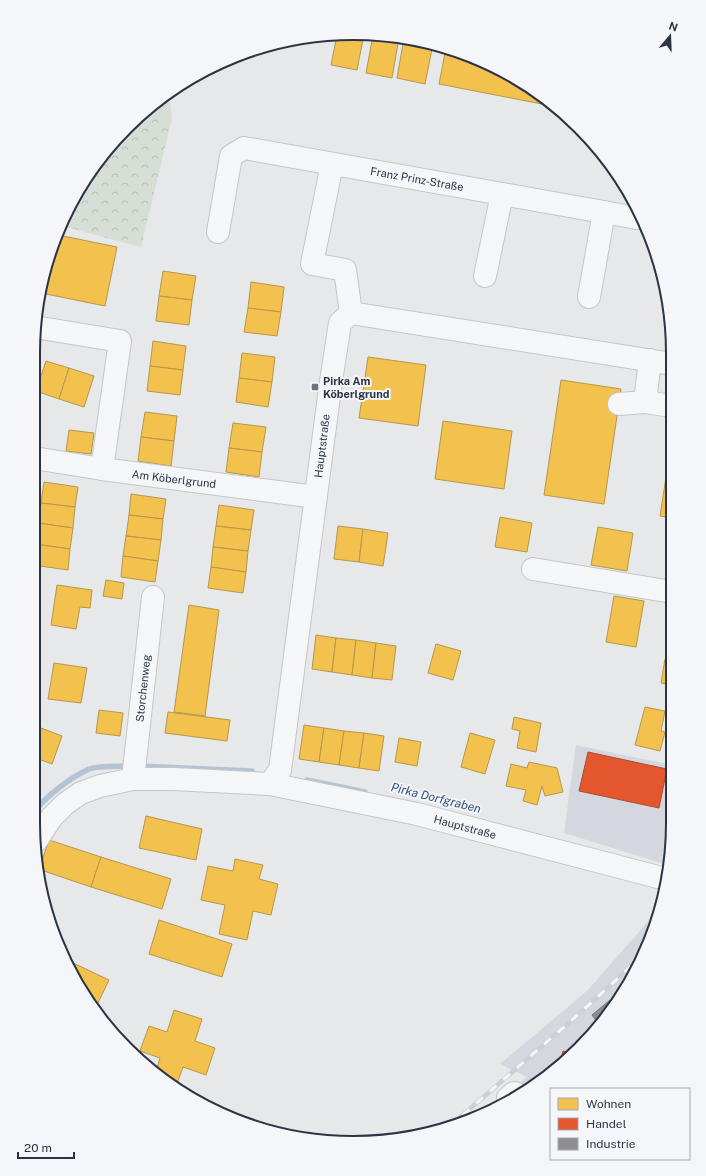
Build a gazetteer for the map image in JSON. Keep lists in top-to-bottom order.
{
  "streets": {
    "street": [
      "Franz Prinz-Straße",
      "Hauptstraße",
      "Am Köberlgrund",
      "Storchenweg"
    ]
  },
  "crossings": [
    ["Hauptstraße", "Am Köberlgrund"],
    ["Hauptstraße", "Storchenweg"]
  ],
  "water": ["Pirka Dorfgraben"],
  "places": {
    "transit": ["Pirka Am Köberlgrund"]
  },
  "legend": ["Wohnen", "Handel", "Industrie"],
  "scale_bar": "20 m",
  "north": "top"
}
